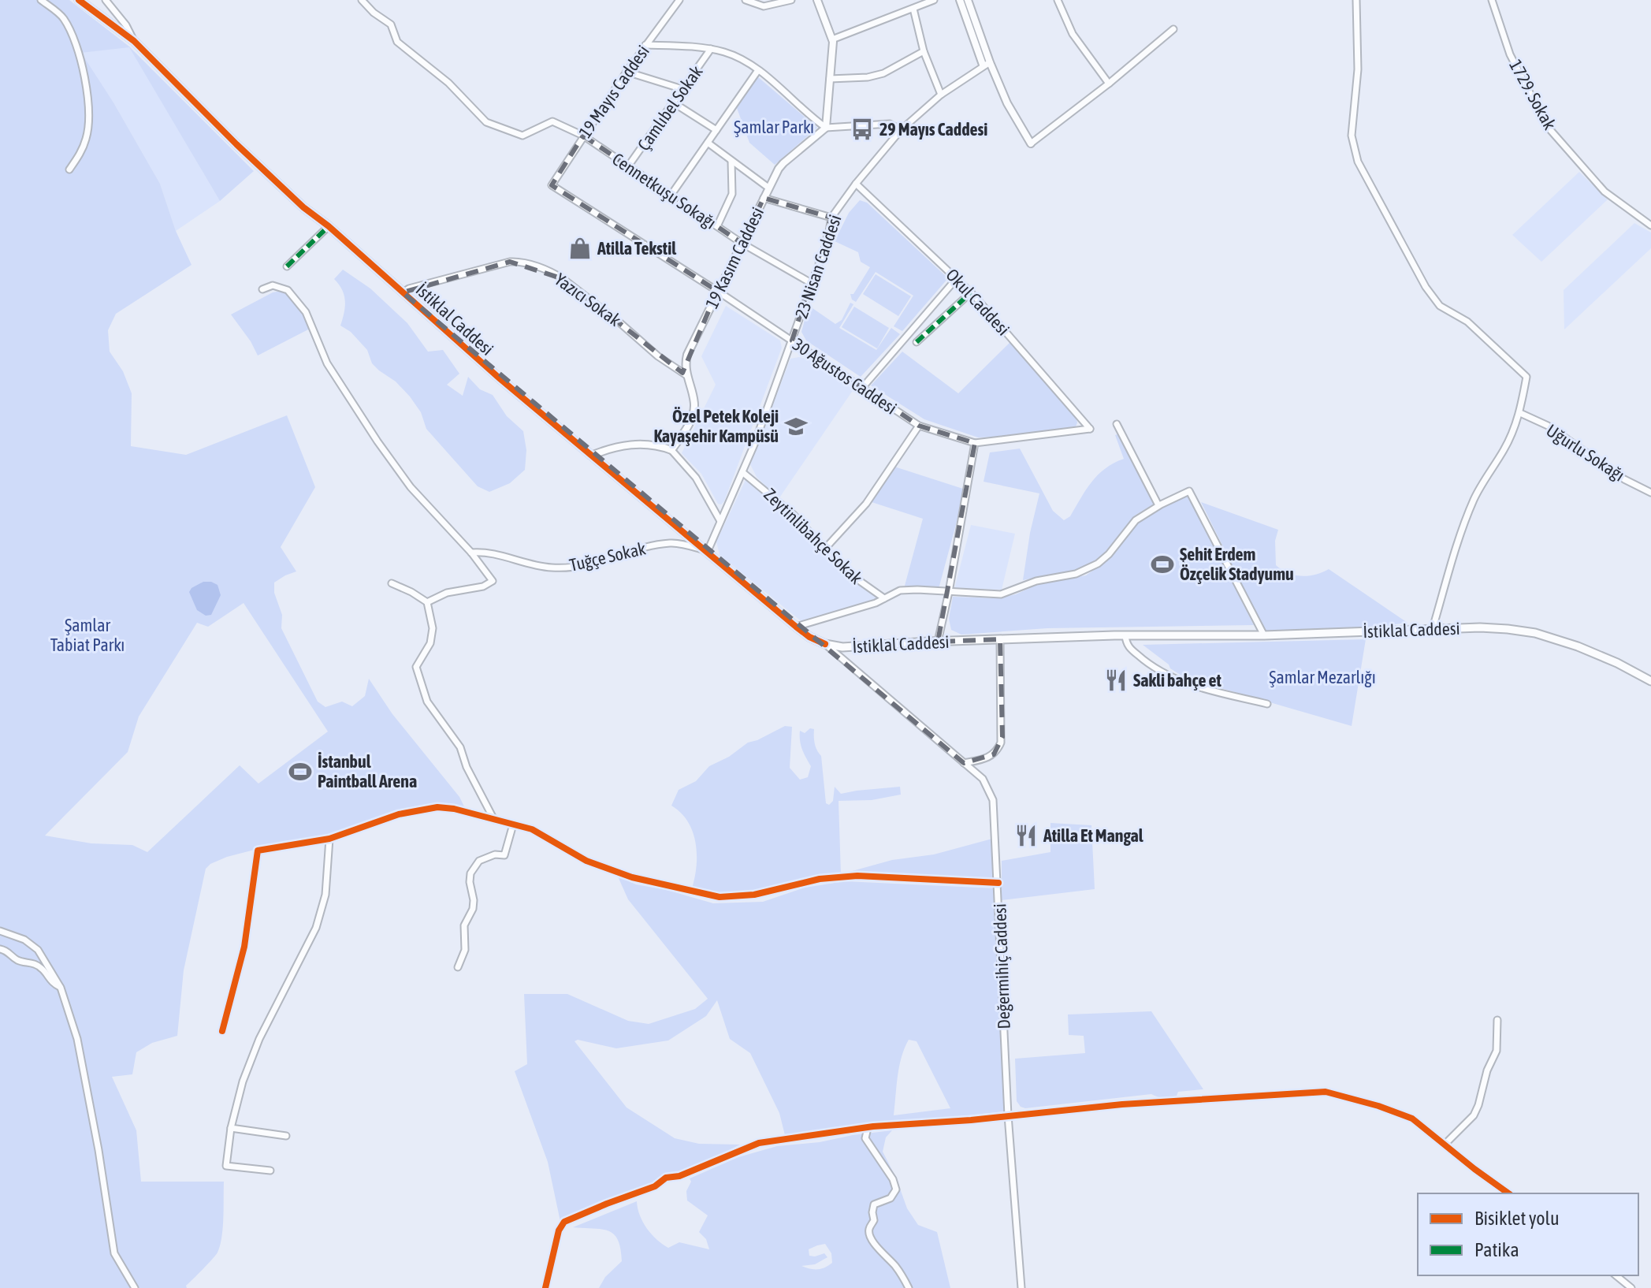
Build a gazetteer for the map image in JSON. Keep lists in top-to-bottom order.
{
  "streets": {
    "main road": ["İstiklal Caddesi"],
    "street": [
      "19 Mayıs Caddesi",
      "1729. Sokak",
      "Çamlıbel Sokak",
      "Cennetkuşu Sokağı",
      "19 Kasım Caddesi",
      "23 Nisan Caddesi",
      "Yazıcı Sokak",
      "Okul Caddesi",
      "30 Ağustos Caddesi",
      "Uğurlu Sokağı",
      "Zeytinlibahçe Sokak",
      "Tuğçe Sokak",
      "Değermihiç Caddesi"
    ]
  },
  "crossings": [
    ["19 Mayıs Caddesi", "Cennetkuşu Sokağı"],
    ["19 Mayıs Caddesi", "30 Ağustos Caddesi"],
    ["Çamlıbel Sokak", "Cennetkuşu Sokağı"],
    ["Cennetkuşu Sokağı", "19 Kasım Caddesi"],
    ["Cennetkuşu Sokağı", "23 Nisan Caddesi"],
    ["19 Kasım Caddesi", "Yazıcı Sokak"],
    ["19 Kasım Caddesi", "30 Ağustos Caddesi"],
    ["23 Nisan Caddesi", "Okul Caddesi"],
    ["23 Nisan Caddesi", "İstiklal Caddesi"],
    ["23 Nisan Caddesi", "30 Ağustos Caddesi"],
    ["23 Nisan Caddesi", "Zeytinlibahçe Sokak"],
    ["23 Nisan Caddesi", "Tuğçe Sokak"],
    ["Yazıcı Sokak", "İstiklal Caddesi"],
    ["Okul Caddesi", "30 Ağustos Caddesi"],
    ["İstiklal Caddesi", "Tuğçe Sokak"],
    ["İstiklal Caddesi", "Değermihiç Caddesi"]
  ],
  "parks": ["Şamlar Parkı", "Şamlar Tabiat Parkı", "Şamlar Mezarlığı"],
  "places": {
    "bus stop": ["29 Mayıs Caddesi"],
    "shop": ["Atilla Tekstil"],
    "school or university": ["Özel Petek Koleji Kayaşehir Kampüsü"],
    "sports": ["Şehit Erdem Özçelik Stadyumu", "İstanbul Paintball Arena"],
    "restaurant": ["Sakli bahçe et", "Atilla Et Mangal"]
  },
  "legend": ["Bisiklet yolu", "Patika"]
}
